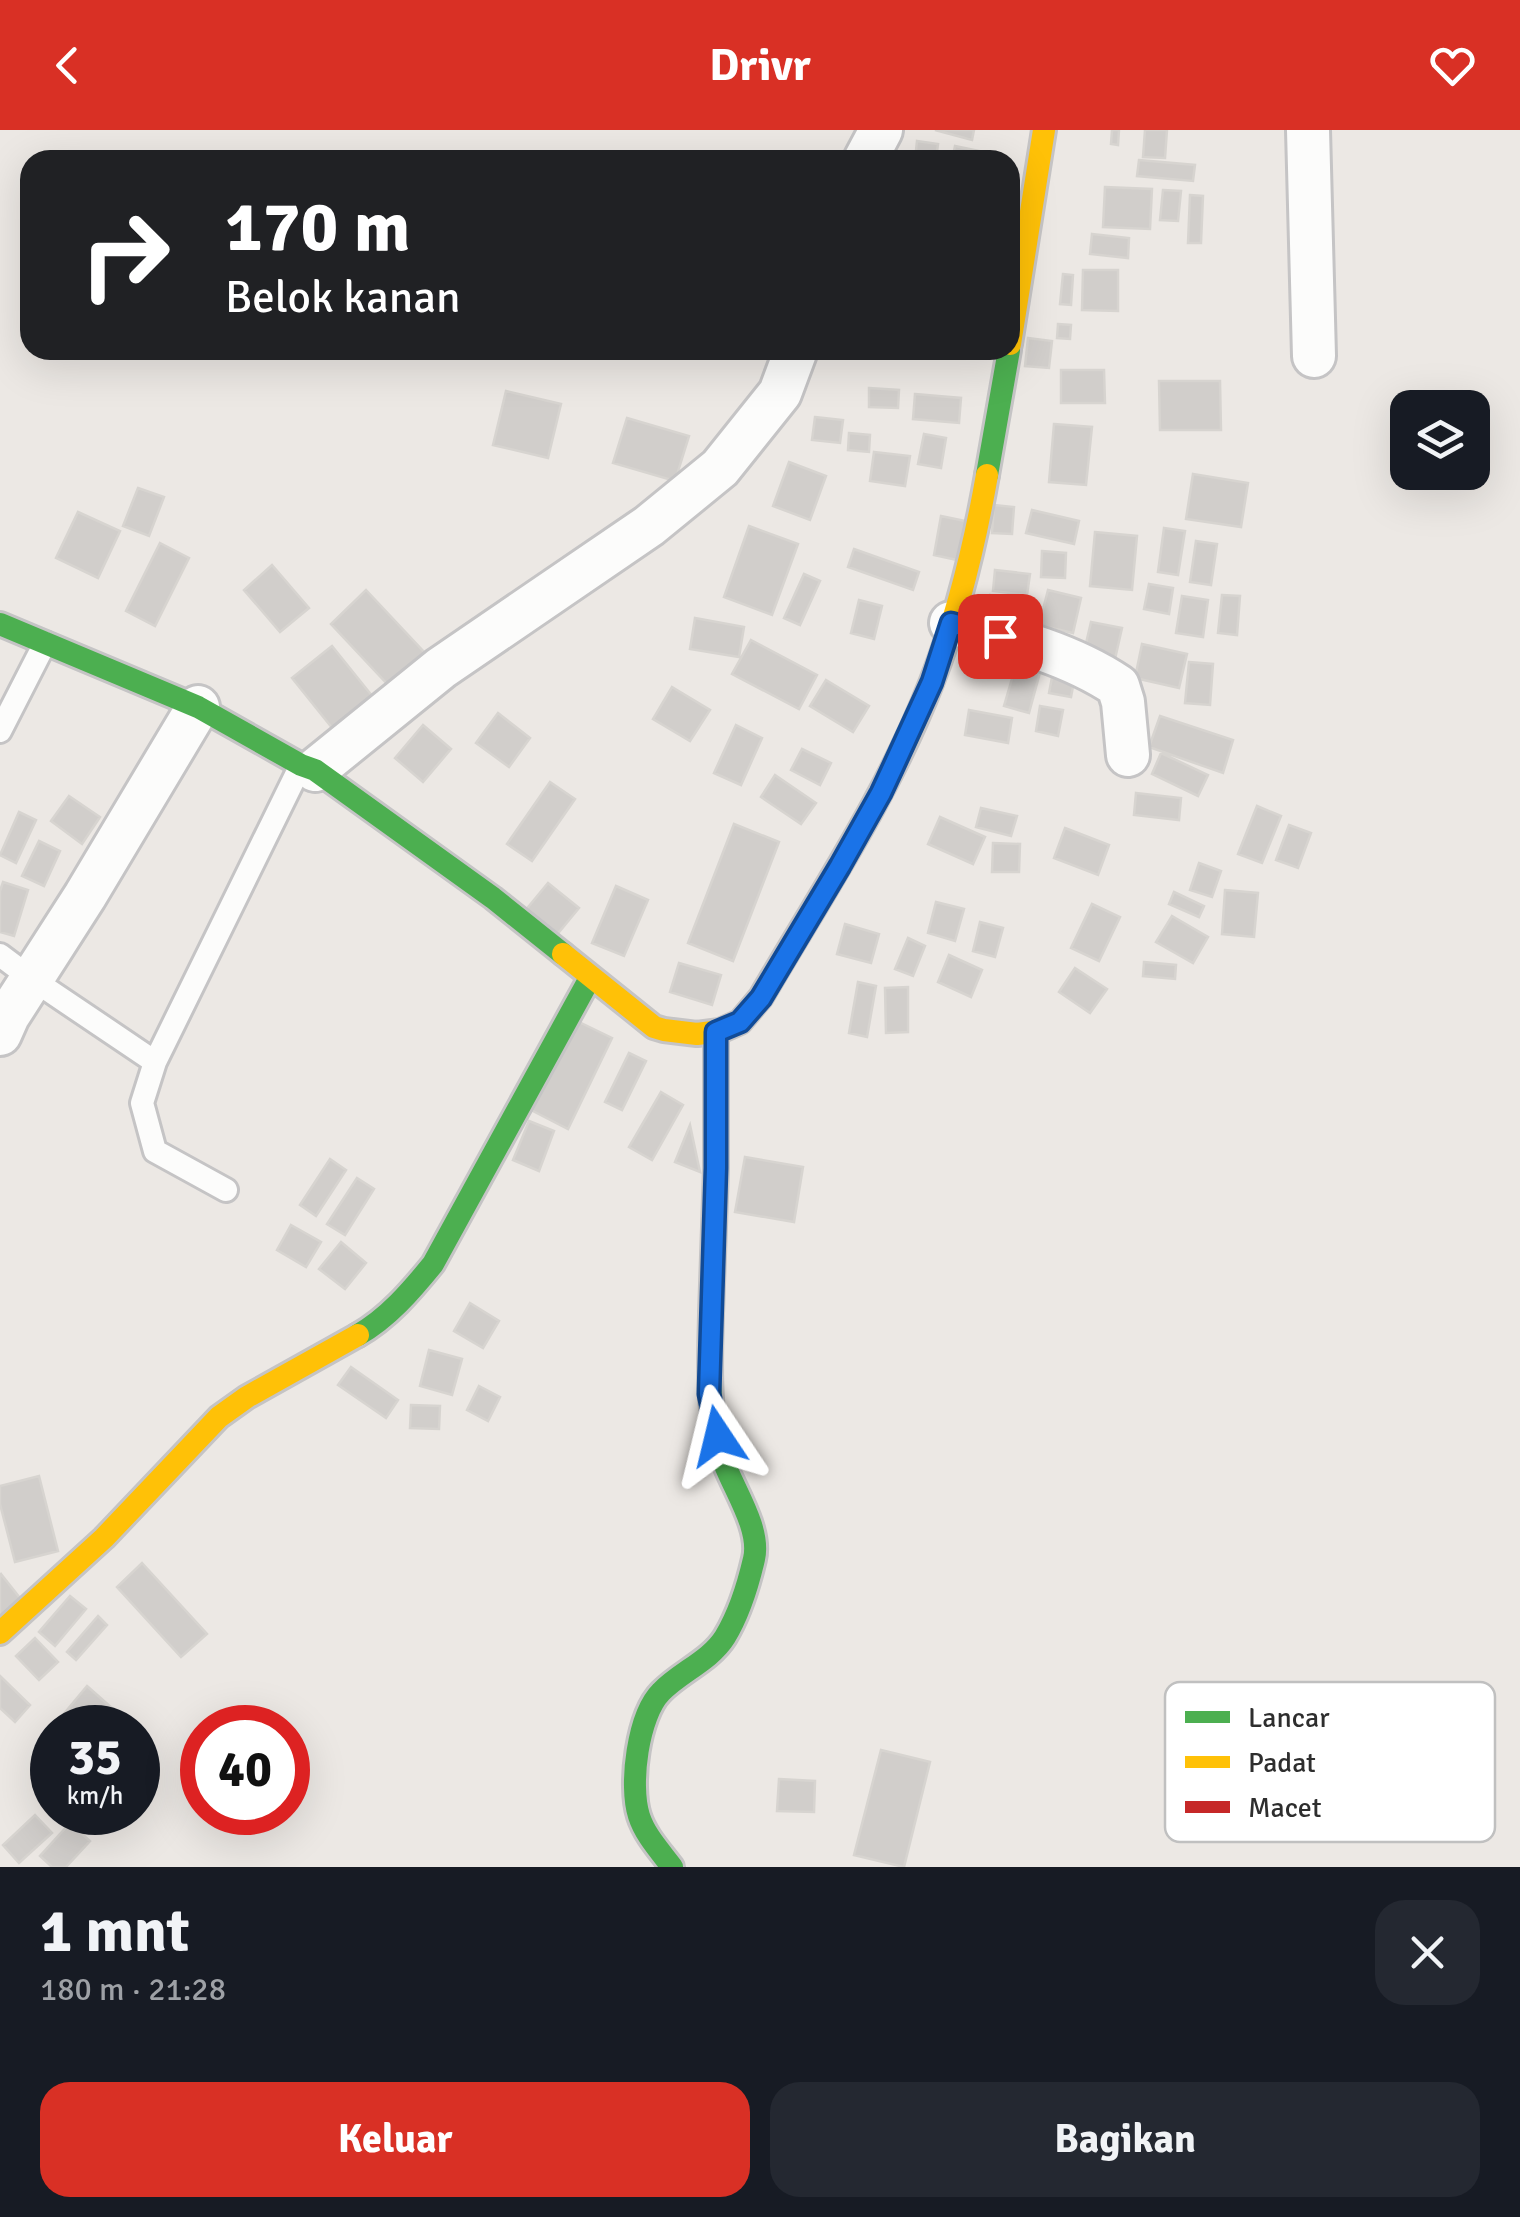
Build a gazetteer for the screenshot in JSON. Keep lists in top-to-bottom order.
{
  "legend": ["Lancar", "Padat", "Macet"],
  "page": {
    "header": "Drivr",
    "turn": ["170 m", "Belok kanan"],
    "speed": "35 km/h",
    "limit": "40",
    "heading": ["1 mnt", "180 m · 21:28"],
    "buttons": ["Keluar", "Bagikan"]
  }
}
